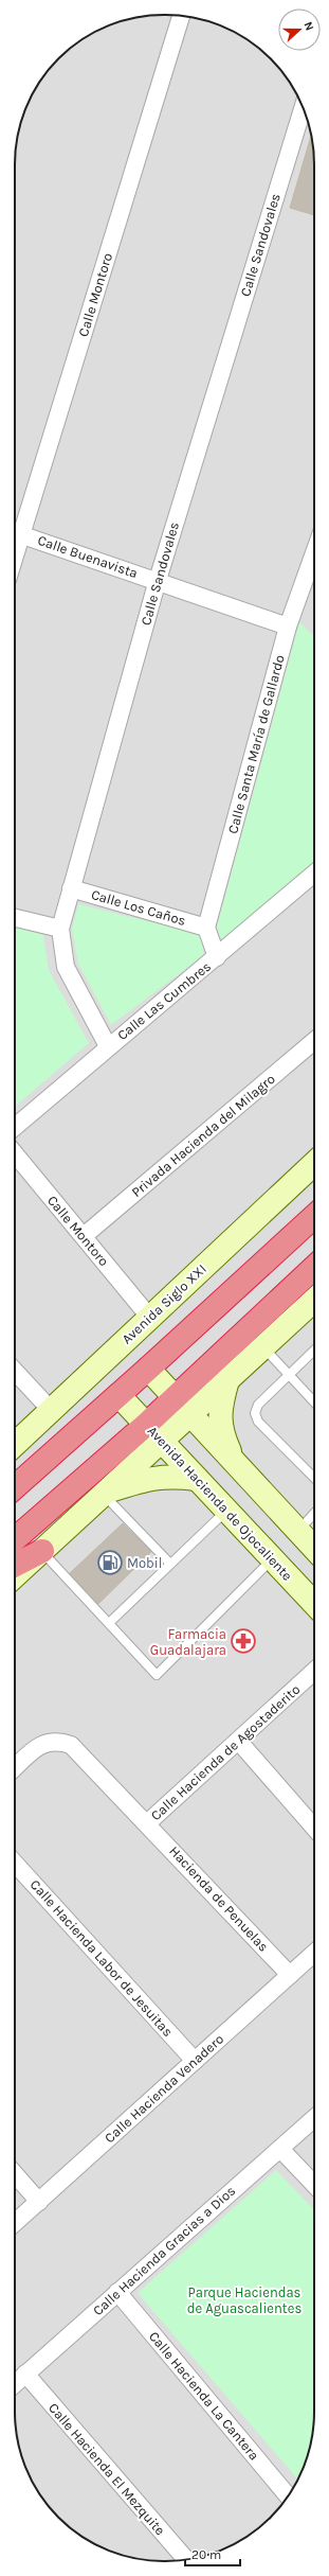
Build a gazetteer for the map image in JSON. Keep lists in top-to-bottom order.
{
  "streets": {
    "street": [
      "Calle Sandovales",
      "Calle Montoro",
      "Calle Buenavista",
      "Calle Santa María de Gallardo",
      "Calle Los Caños",
      "Calle Las Cumbres",
      "Privada Hacienda del Milagro",
      "Avenida Siglo XXI",
      "Avenida Hacienda de Ojocaliente",
      "Calle Hacienda de Agostaderito",
      "Hacienda de Penuelas",
      "Calle Hacienda Labor de Jesuitas",
      "Calle Hacienda Venadero",
      "Calle Hacienda Gracias a Dios",
      "Calle Hacienda La Cantera",
      "Calle Hacienda El Mezquite"
    ]
  },
  "crossings": [
    ["Calle Sandovales", "Calle Buenavista"],
    ["Calle Sandovales", "Calle Los Caños"],
    ["Calle Sandovales", "Calle Las Cumbres"],
    ["Calle Montoro", "Calle Buenavista"],
    ["Calle Montoro", "Privada Hacienda del Milagro"],
    ["Calle Montoro", "Avenida Siglo XXI"],
    ["Calle Buenavista", "Calle Santa María de Gallardo"],
    ["Calle Santa María de Gallardo", "Calle Los Caños"],
    ["Calle Hacienda de Agostaderito", "Hacienda de Penuelas"],
    ["Hacienda de Penuelas", "Calle Hacienda Venadero"],
    ["Calle Hacienda Labor de Jesuitas", "Calle Hacienda Venadero"],
    ["Calle Hacienda Gracias a Dios", "Calle Hacienda La Cantera"],
    ["Calle Hacienda Gracias a Dios", "Calle Hacienda El Mezquite"]
  ],
  "parks": ["Parque Haciendas de Aguascalientes"],
  "places": {
    "fuel station": ["Mobil"],
    "pharmacy": ["Farmacia Guadalajara"]
  },
  "scale_bar": "20 m",
  "north": "right"
}
